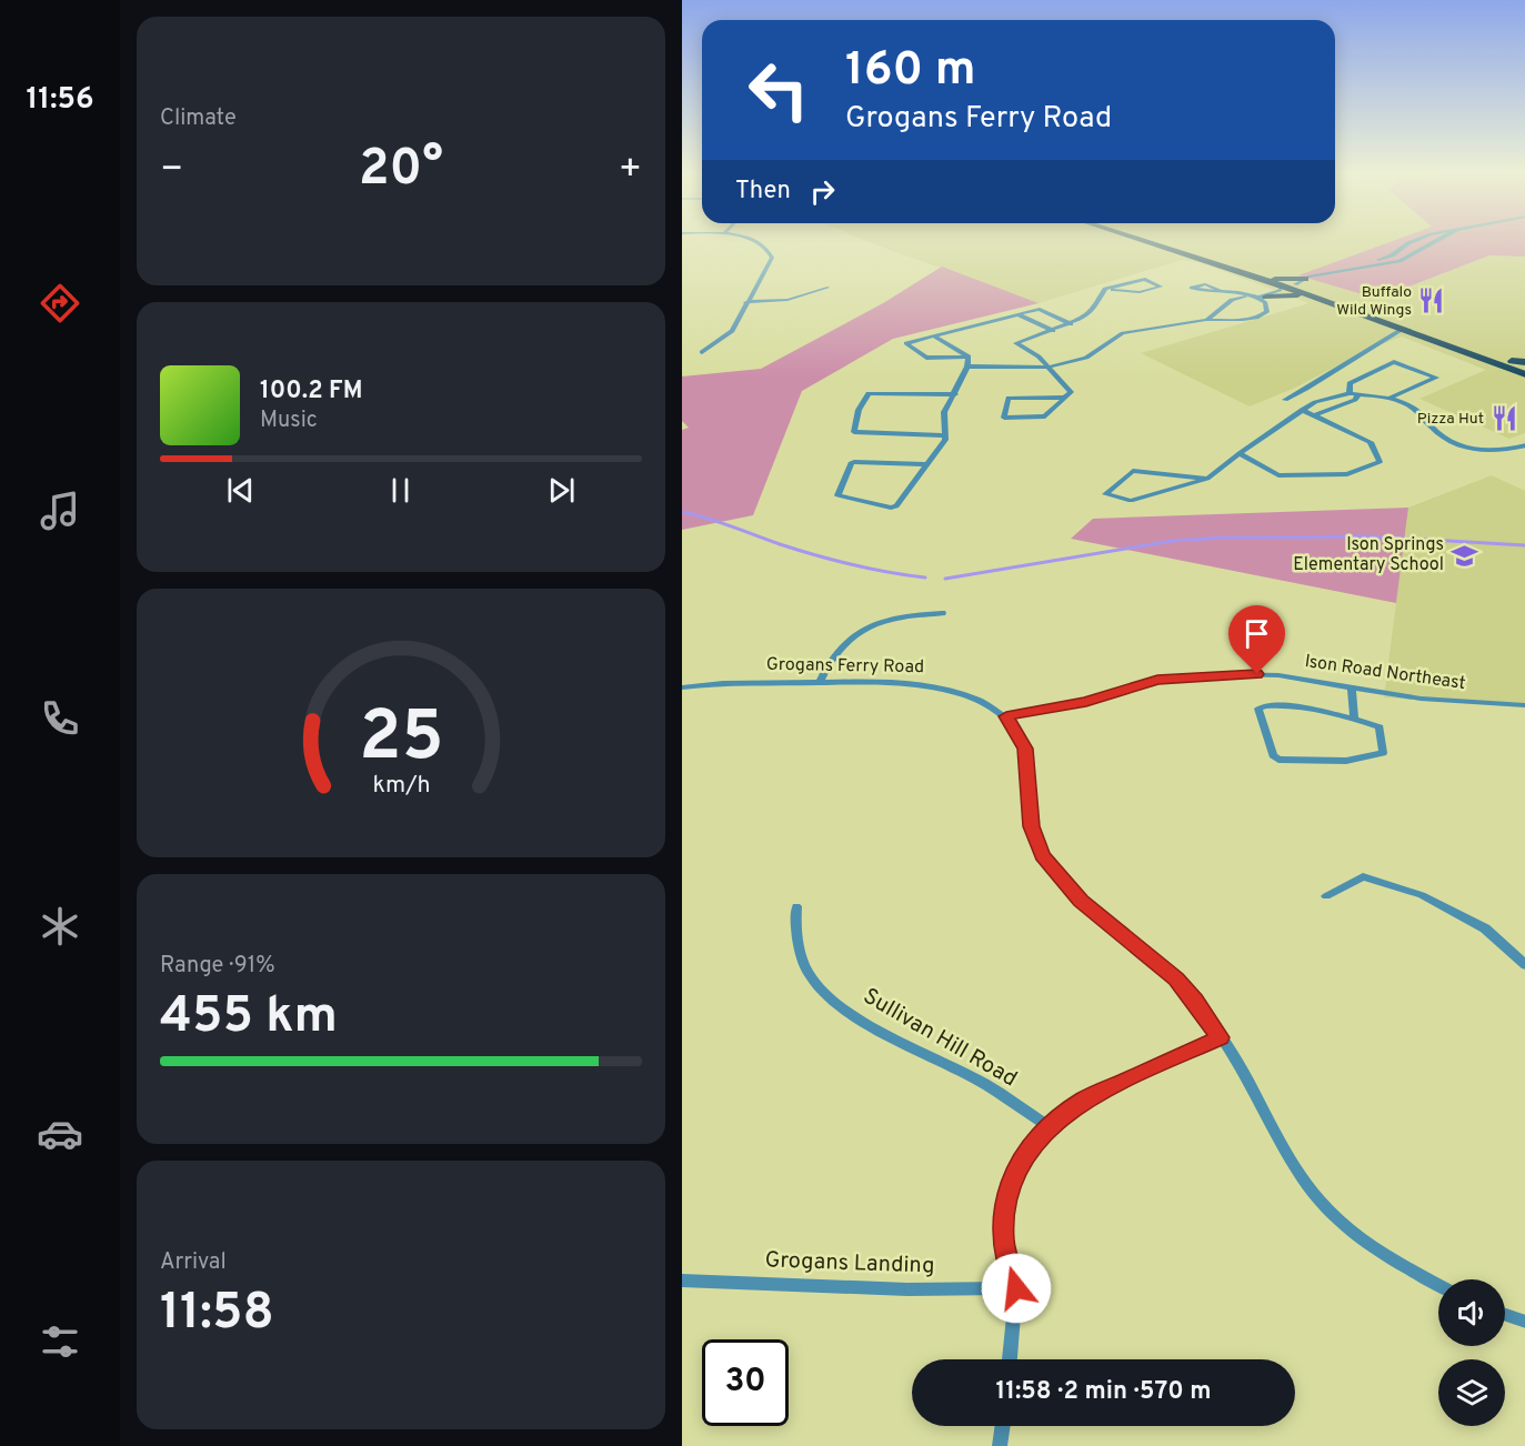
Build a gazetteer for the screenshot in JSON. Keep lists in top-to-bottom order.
{
  "streets": {
    "street": [
      "Grogans Ferry Road",
      "Ison Road Northeast",
      "Sullivan Hill Road",
      "Grogans Landing"
    ]
  },
  "crossings": [
    ["Grogans Ferry Road", "Ison Road Northeast"]
  ],
  "places": {
    "restaurant": ["Buffalo Wild Wings", "Pizza Hut"],
    "school or university": ["Ison Springs Elementary School"]
  },
  "page": {
    "tabs": "11:56",
    "tile": [
      "Climate",
      ["Range · 91%", "455 km"],
      ["Arrival", "11:58"]
    ],
    "turn": ["160 m", "Grogans Ferry Road"],
    "heat": ["−", "20°", "+"],
    "then": "Then",
    "song": ["100.2 FM", "Music"],
    "limit": "30",
    "trip": "11:58 · 2 min · 570 m",
    "gauge": ["25", "km/h"]
  }
}
